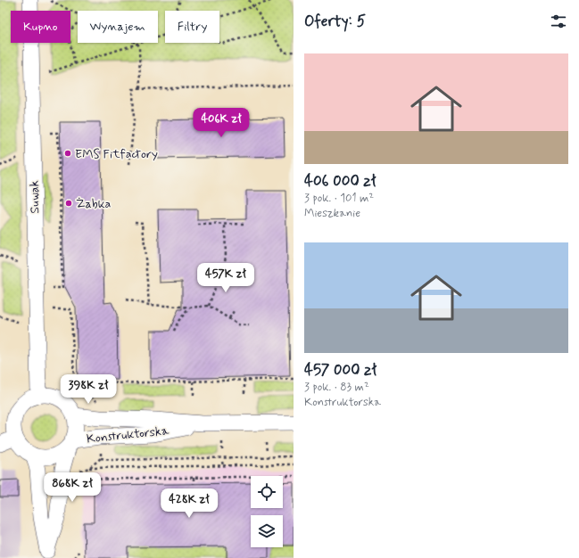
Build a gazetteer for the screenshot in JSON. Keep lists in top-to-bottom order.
{
  "streets": {
    "street": ["Suwak", "Konstruktorska"]
  },
  "crossings": [
    ["Suwak", "Konstruktorska"]
  ],
  "places": ["EMS Fitfactory", "Żabka"],
  "page": {
    "heading": "Oferty: 5",
    "chip": ["Kupno", "Wynajem", "Filtry"],
    "list": [
      {
        "name": "406 000 zł",
        "note": "3 pok. · 101 m² · Mieszkanie"
      },
      {
        "name": "457 000 zł",
        "note": "3 pok. · 83 m² · Konstruktorska"
      }
    ],
    "price": [
      "406K zł",
      "457K zł",
      "398K zł",
      "868K zł",
      "428K zł"
    ]
  }
}
